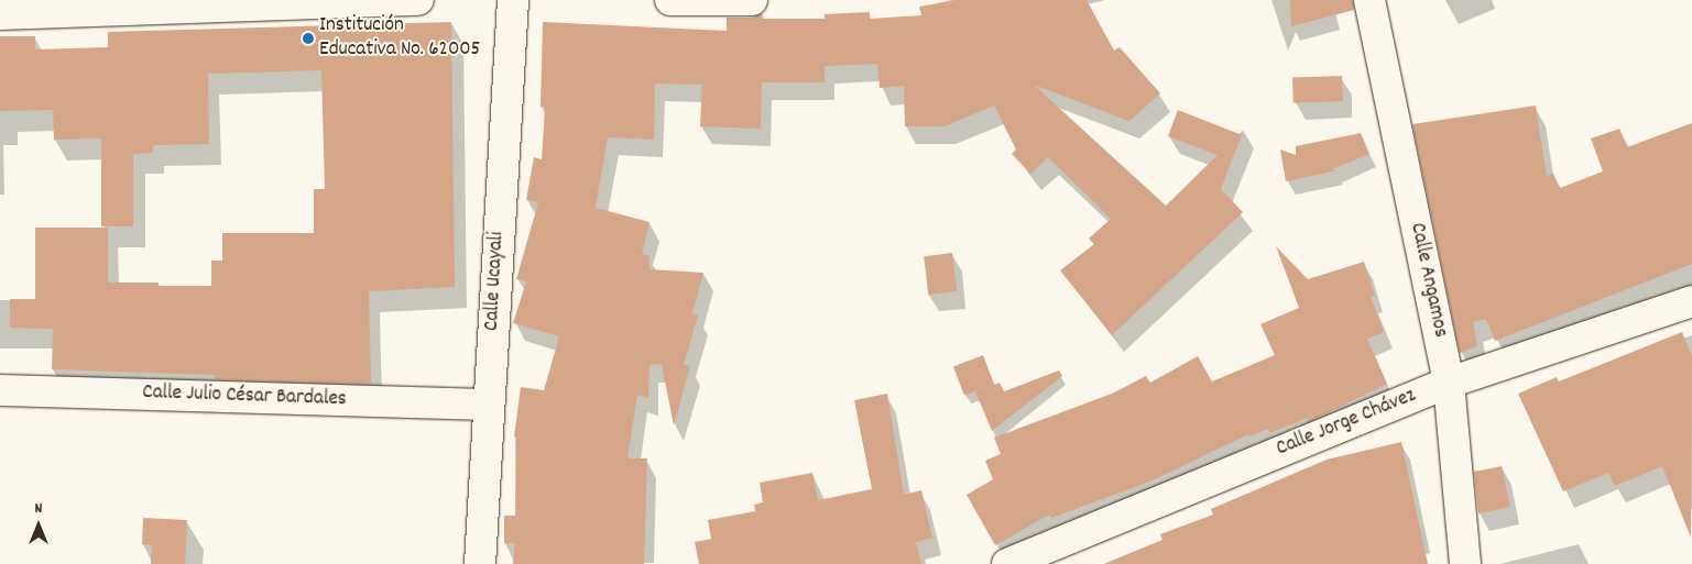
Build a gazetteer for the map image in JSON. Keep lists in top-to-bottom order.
{
  "streets": {
    "street": [
      "Calle Angamos",
      "Calle Ucayali",
      "Calle Julio César Bardales",
      "Calle Jorge Chávez"
    ]
  },
  "crossings": [
    ["Calle Angamos", "Calle Jorge Chávez"],
    ["Calle Ucayali", "Calle Julio César Bardales"]
  ],
  "places": ["Institución Educativa No. 62005"],
  "north": "top"
}
